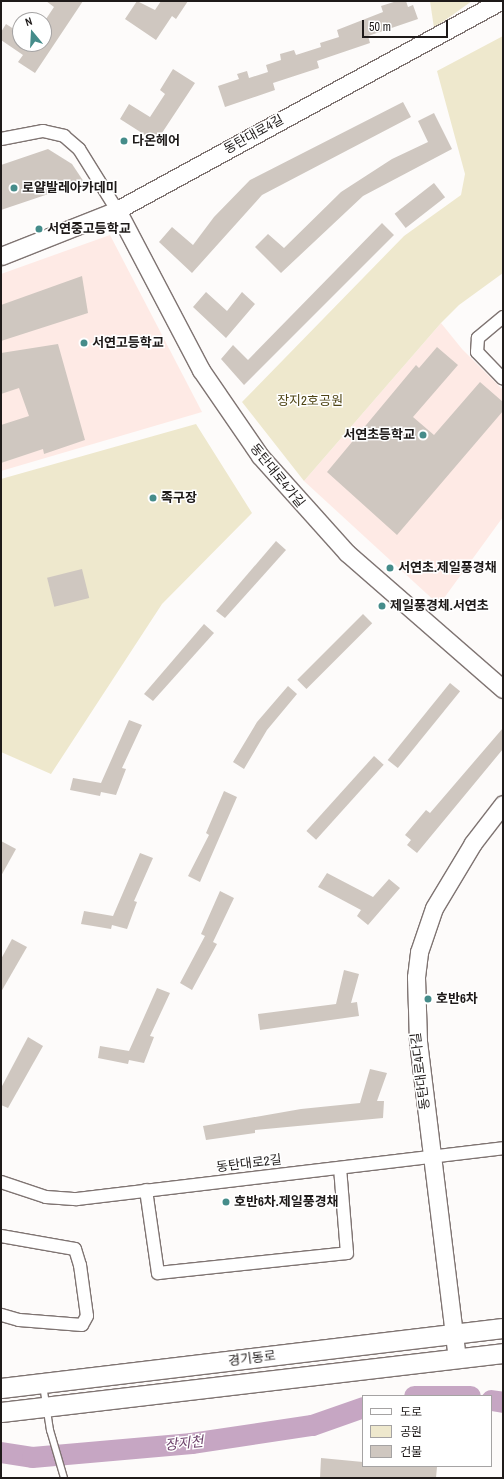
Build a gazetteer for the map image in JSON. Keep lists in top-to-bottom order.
{
  "streets": {
    "main road": ["경기동로"],
    "street": [
      "동탄대로4길",
      "동탄대로4가길",
      "동탄대로4다길",
      "동탄대로2길"
    ]
  },
  "crossings": [
    ["동탄대로4길", "동탄대로4가길"],
    ["동탄대로4다길", "동탄대로2길"],
    ["동탄대로4다길", "경기동로"]
  ],
  "water": ["장지천"],
  "parks": ["장지2호공원"],
  "places": [
    "다온헤어",
    "로얄발레아카데미",
    "서연중고등학교",
    "서연고등학교",
    "서연초등학교",
    "족구장",
    "서연초.제일풍경채",
    "제일풍경체.서연초",
    "호반6차",
    "호반6차.제일풍경채"
  ],
  "legend": ["도로", "공원", "건물"],
  "scale_bar": "50 m",
  "north": "top"
}
